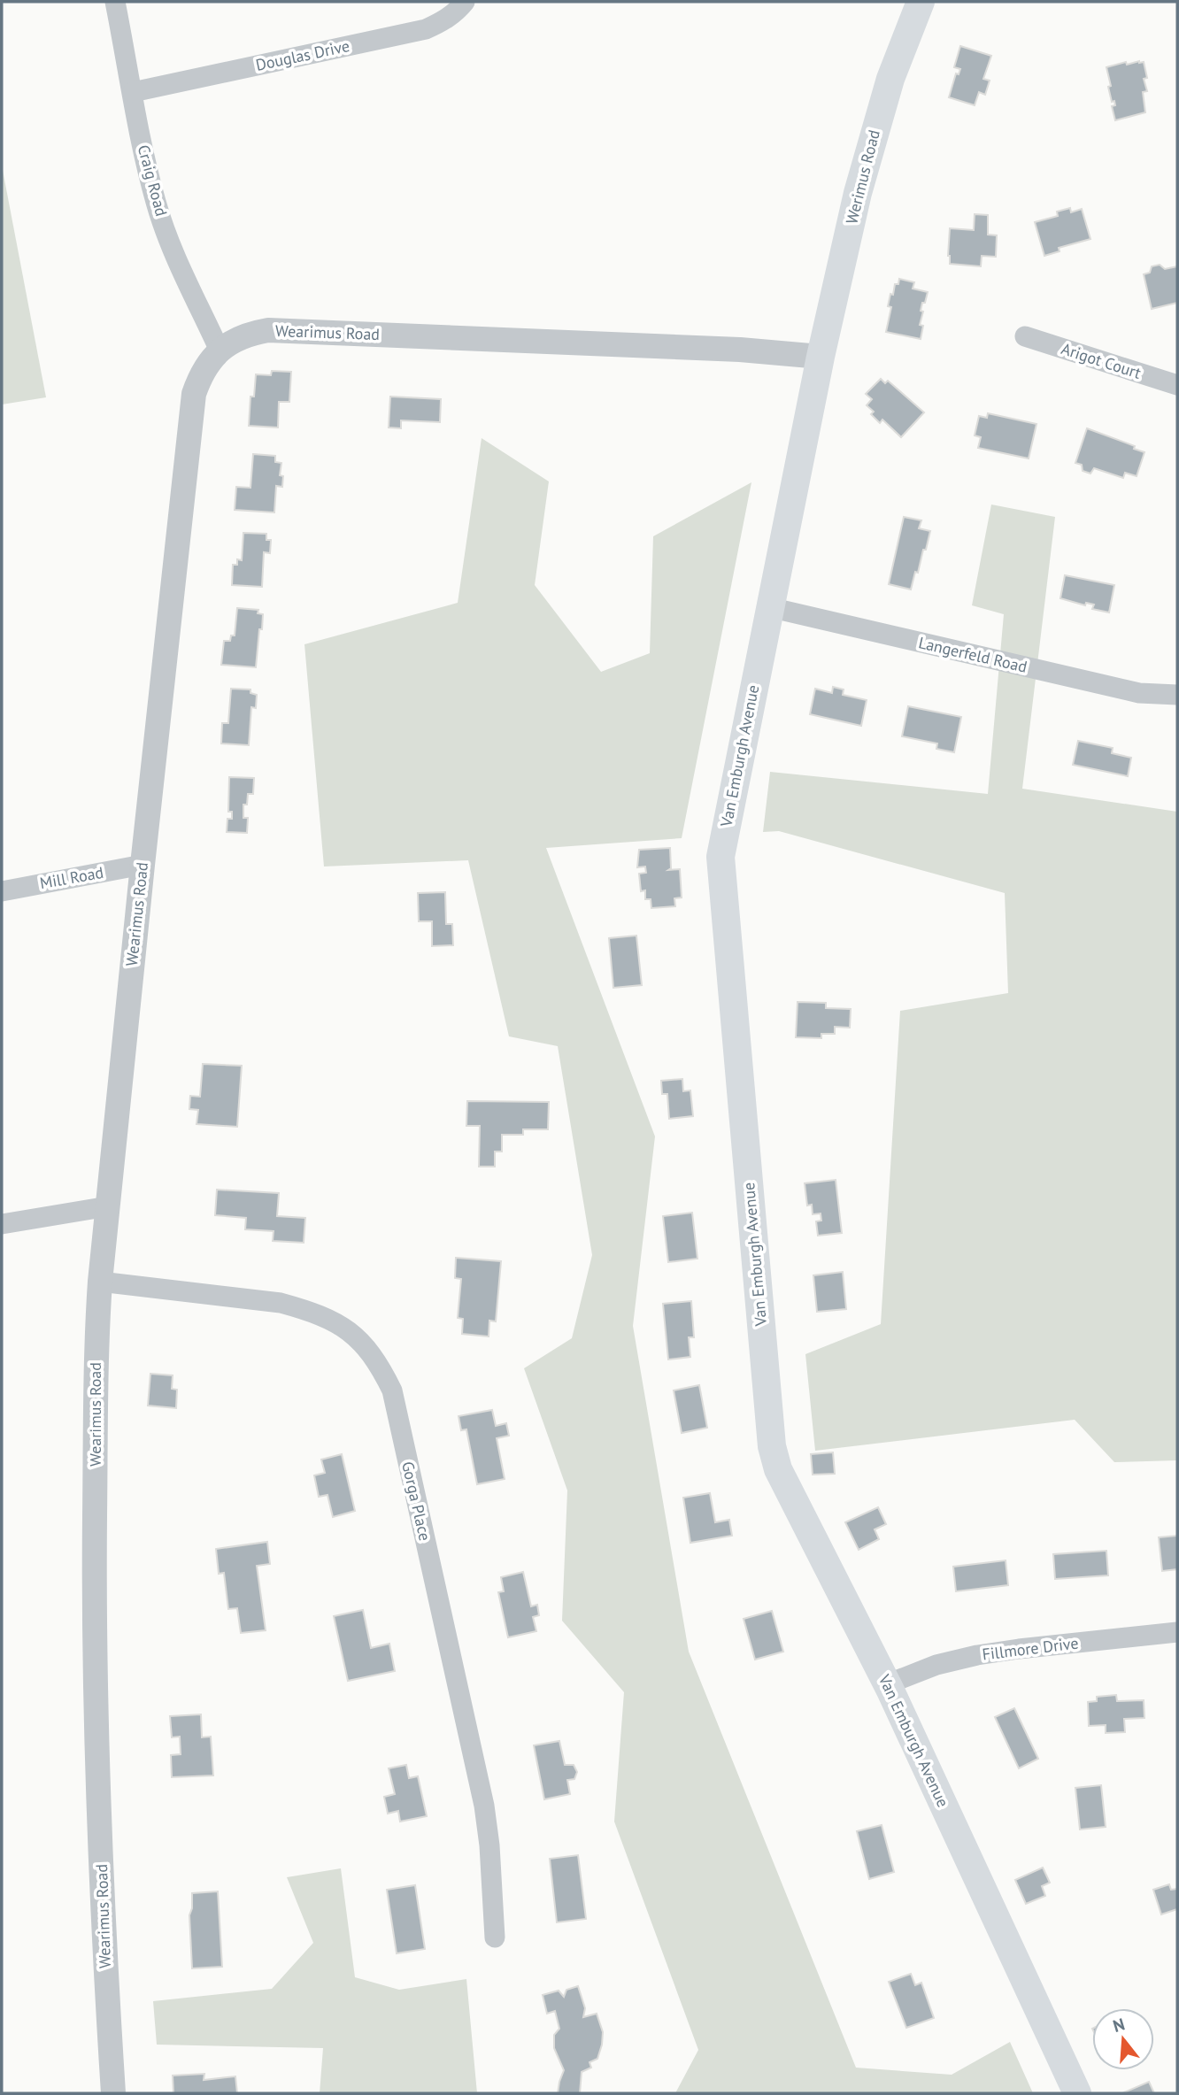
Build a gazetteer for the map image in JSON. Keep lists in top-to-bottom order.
{
  "streets": {
    "main road": ["Werimus Road", "Van Emburgh Avenue"],
    "street": [
      "Douglas Drive",
      "Craig Road",
      "Wearimus Road",
      "Arigot Court",
      "Langerfeld Road",
      "Mill Road",
      "Gorga Place",
      "Fillmore Drive"
    ]
  },
  "crossings": [
    ["Douglas Drive", "Craig Road"],
    ["Werimus Road", "Wearimus Road"],
    ["Werimus Road", "Van Emburgh Avenue"],
    ["Craig Road", "Wearimus Road"],
    ["Wearimus Road", "Van Emburgh Avenue"],
    ["Wearimus Road", "Mill Road"],
    ["Wearimus Road", "Gorga Place"],
    ["Langerfeld Road", "Van Emburgh Avenue"],
    ["Van Emburgh Avenue", "Fillmore Drive"]
  ],
  "north": "top"
}
